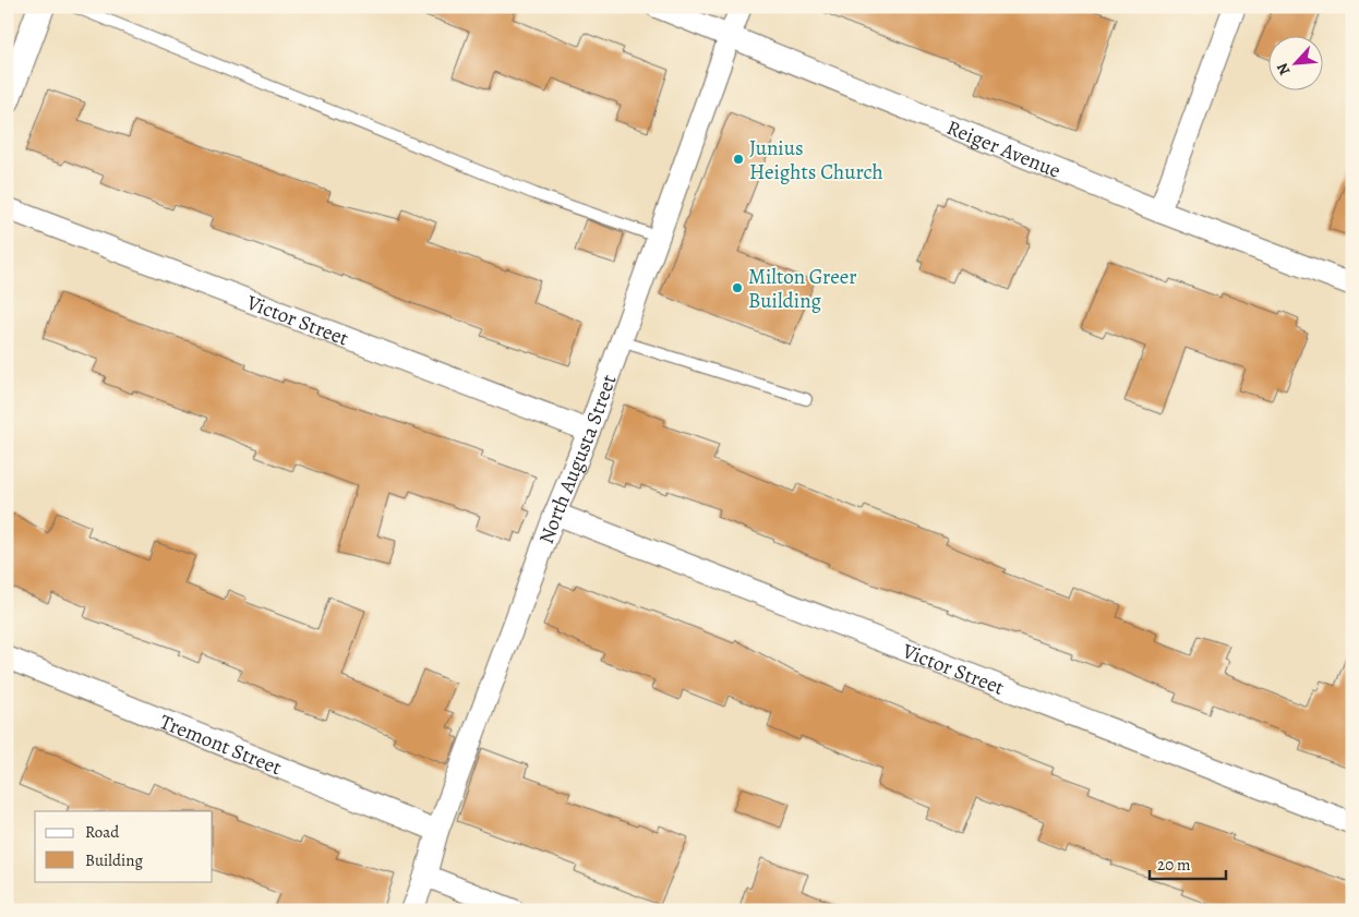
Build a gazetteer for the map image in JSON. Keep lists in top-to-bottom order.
{
  "streets": {
    "street": [
      "Reiger Avenue",
      "Victor Street",
      "North Augusta Street",
      "Tremont Street"
    ]
  },
  "crossings": [
    ["Reiger Avenue", "North Augusta Street"],
    ["Victor Street", "North Augusta Street"],
    ["North Augusta Street", "Tremont Street"]
  ],
  "places": ["Junius Heights Church", "Milton Greer Building"],
  "legend": ["Road", "Building"],
  "scale_bar": "20 m",
  "north": "bottom left"
}
